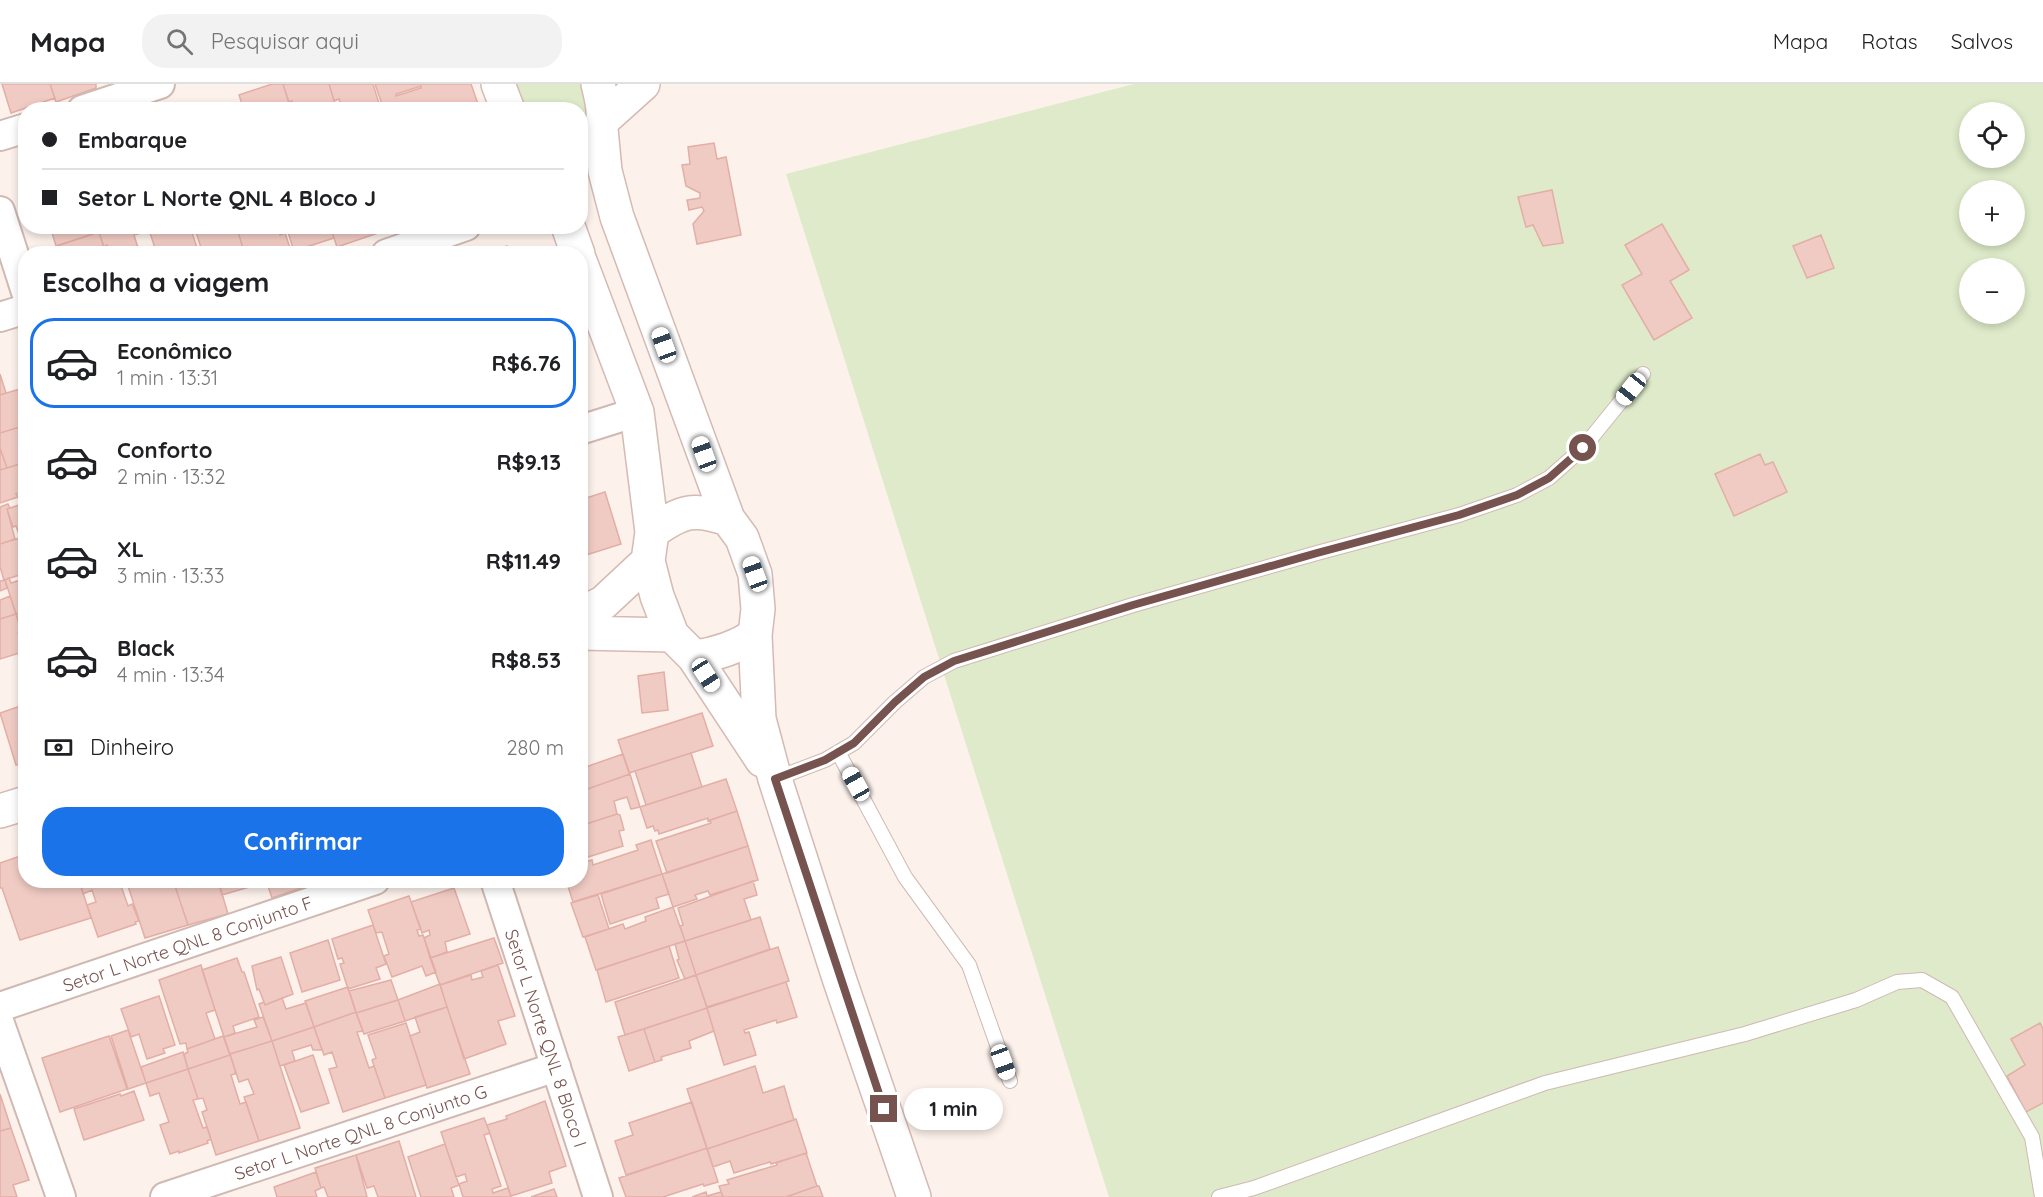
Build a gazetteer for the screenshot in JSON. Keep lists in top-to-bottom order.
{
  "streets": {
    "street": ["Setor L Norte QNL 8 Conjunto F", "Setor L Norte QNL 8 Bloco I", "Setor L Norte QNL 8 Conjunto G"]
  },
  "crossings": [
    ["Setor L Norte QNL 8 Bloco I", "Setor L Norte QNL 8 Conjunto G"]
  ],
  "page": {
    "header": "Mapa",
    "search": "Pesquisar aqui",
    "nav": ["Mapa", "Rotas", "Salvos"],
    "map_buttons": ["+", "−"],
    "banner": ["Embarque", "Setor L Norte QNL 4 Bloco J"],
    "heading": "Escolha a viagem",
    "list": [
      {
        "name": "Econômico",
        "note": "1 min · 13:31",
        "value": "R$6.76"
      },
      {
        "name": "Conforto",
        "note": "2 min · 13:32",
        "value": "R$9.13"
      },
      {
        "name": "XL",
        "note": "3 min · 13:33",
        "value": "R$11.49"
      },
      {
        "name": "Black",
        "note": "4 min · 13:34",
        "value": "R$8.53"
      }
    ],
    "pay": ["Dinheiro", "280 m"],
    "buttons": "Confirmar",
    "bubble": "1 min"
  }
}
